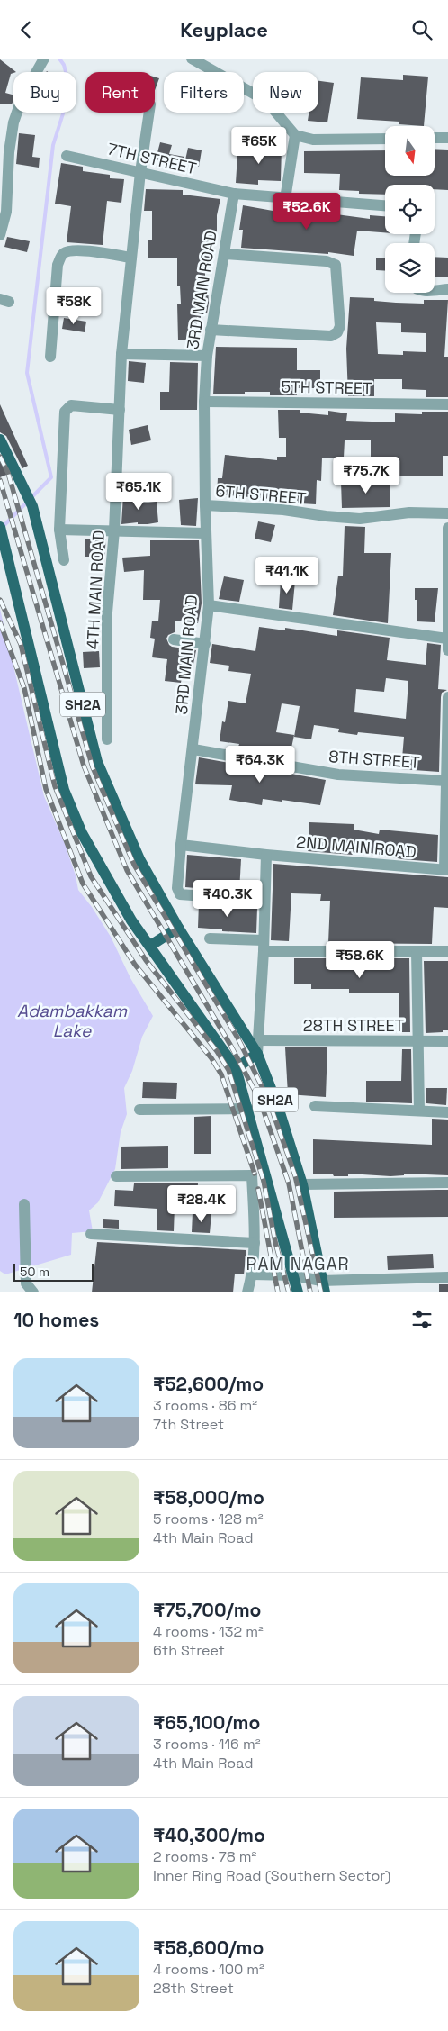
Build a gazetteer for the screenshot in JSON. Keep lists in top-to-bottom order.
{
  "streets": {
    "main road": ["SH2A"],
    "street": [
      "7TH STREET",
      "3RD MAIN ROAD",
      "5TH STREET",
      "6TH STREET",
      "4TH MAIN ROAD",
      "8TH STREET",
      "2ND MAIN ROAD",
      "28TH STREET"
    ]
  },
  "crossings": [
    ["7TH STREET", "3RD MAIN ROAD"],
    ["7TH STREET", "4TH MAIN ROAD"],
    ["3RD MAIN ROAD", "5TH STREET"],
    ["3RD MAIN ROAD", "6TH STREET"],
    ["3RD MAIN ROAD", "8TH STREET"],
    ["8TH STREET", "2ND MAIN ROAD"]
  ],
  "districts": ["RAM NAGAR"],
  "water": ["Adambakkam Lake"],
  "scale_bar": "50 m",
  "north": "bottom",
  "page": {
    "header": "Keyplace",
    "chip": [
      "Buy",
      "Rent",
      "Filters",
      "New"
    ],
    "price": [
      "₹65K",
      "₹52.6K",
      "₹58K",
      "₹75.7K",
      "₹65.1K",
      "₹41.1K",
      "₹64.3K",
      "₹40.3K",
      "₹58.6K",
      "₹28.4K"
    ],
    "scale": "50 m",
    "heading": "10 homes",
    "list": [
      {
        "name": "₹52,600/mo",
        "note": "3 rooms · 86 m² · 7th Street"
      },
      {
        "name": "₹58,000/mo",
        "note": "5 rooms · 128 m² · 4th Main Road"
      },
      {
        "name": "₹75,700/mo",
        "note": "4 rooms · 132 m² · 6th Street"
      },
      {
        "name": "₹65,100/mo",
        "note": "3 rooms · 116 m² · 4th Main Road"
      },
      {
        "name": "₹40,300/mo",
        "note": "2 rooms · 78 m² · Inner Ring Road (Southern Sector)"
      },
      {
        "name": "₹58,600/mo",
        "note": "4 rooms · 100 m² · 28th Street"
      }
    ]
  }
}
